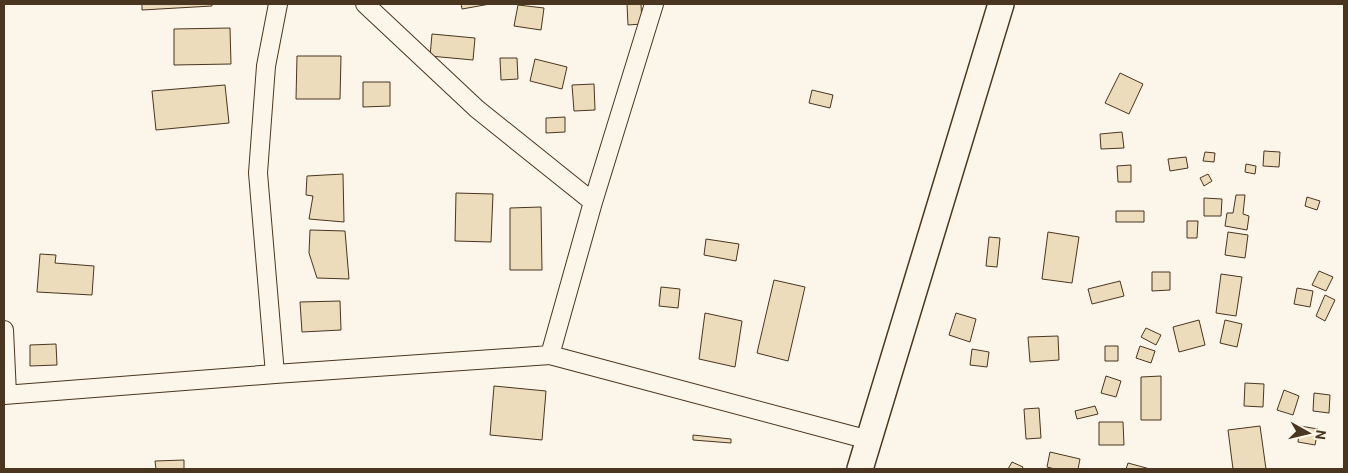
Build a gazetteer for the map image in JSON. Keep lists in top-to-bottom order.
{
  "north": "right"
}
